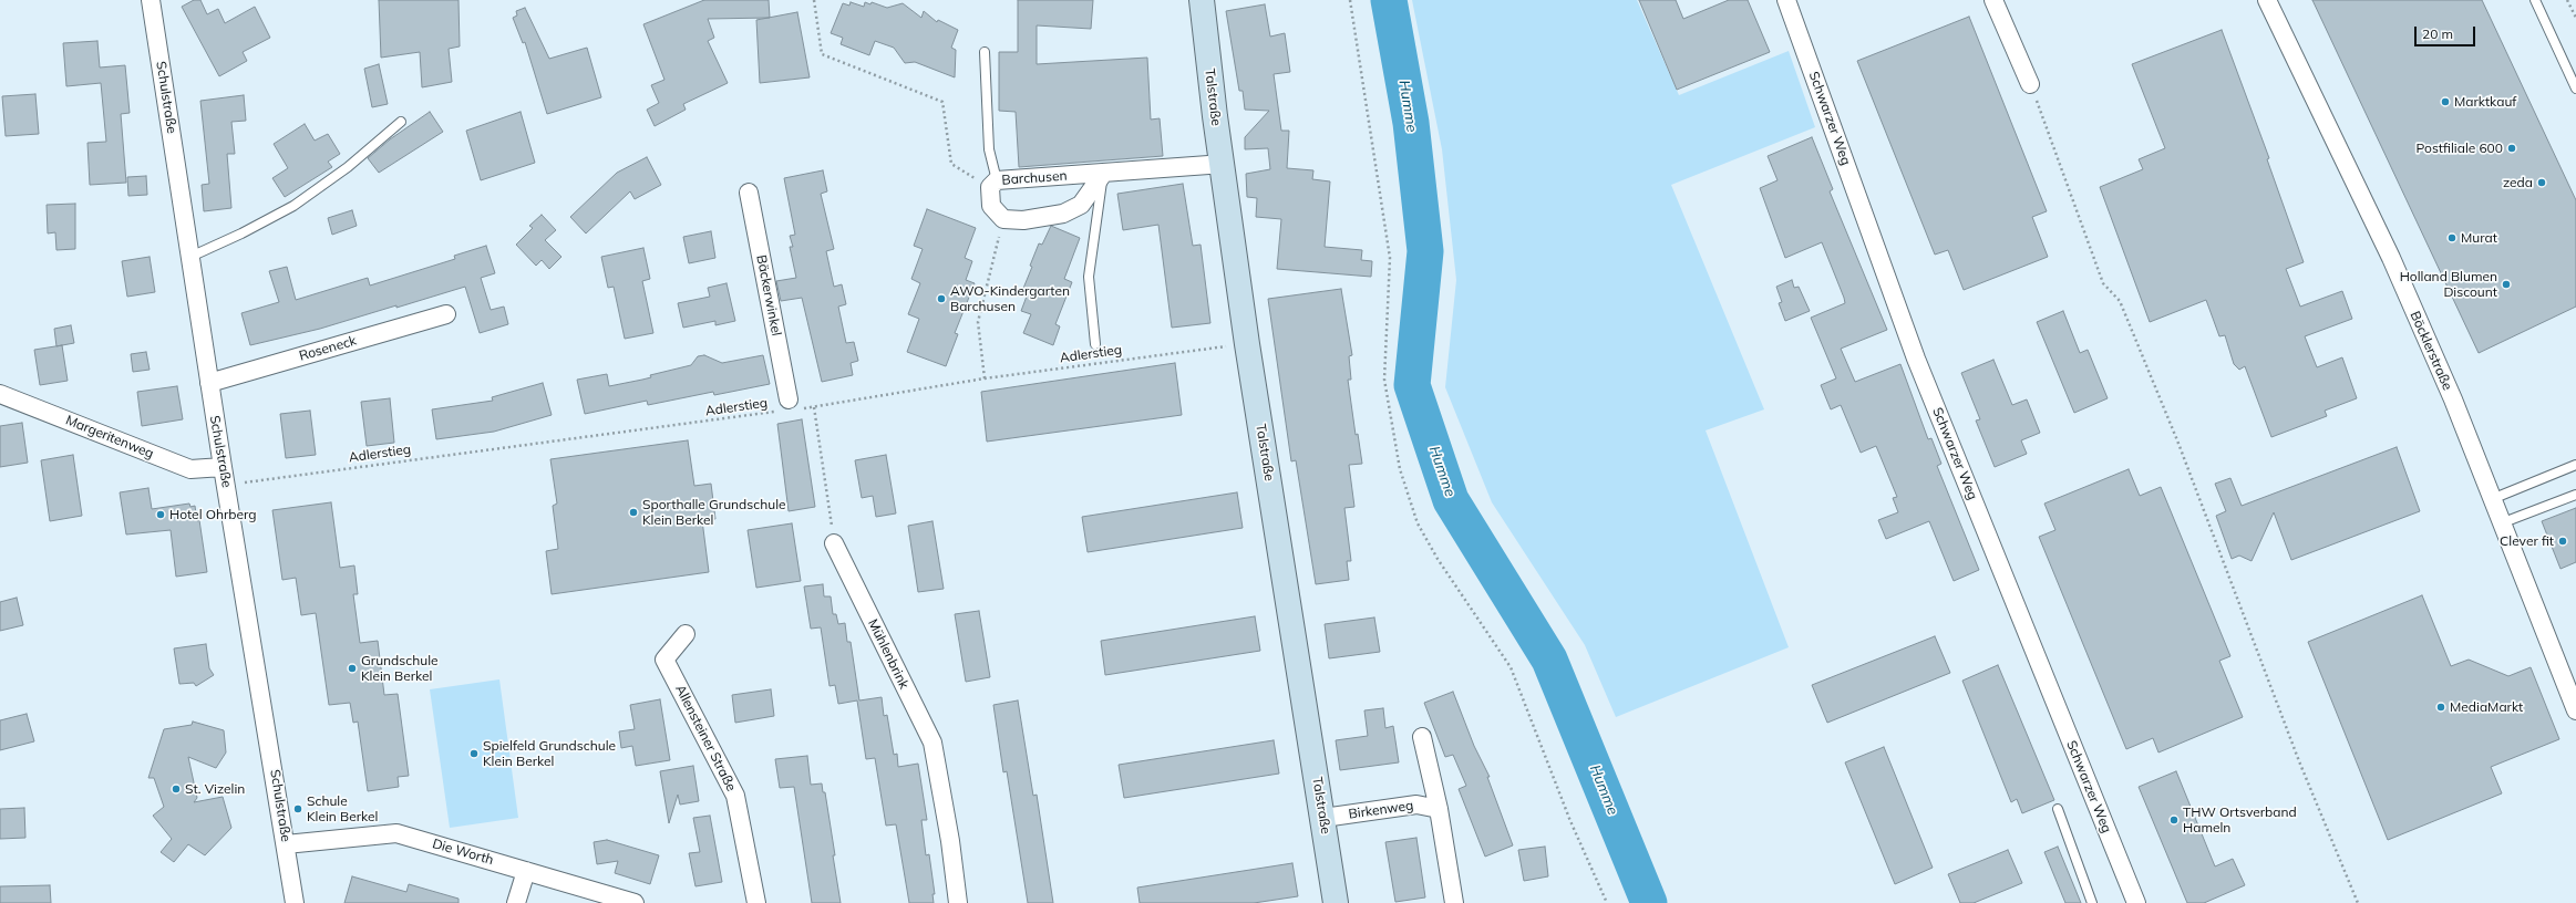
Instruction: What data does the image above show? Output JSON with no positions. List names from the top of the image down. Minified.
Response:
{"streets":{"street":["Schulstraße","Talstraße","Schwarzer Weg","Barchusen","Bäckerwinkel","Roseneck","Böcklerstraße","Margeritenweg","Mühlenbrink","Allensteiner Straße","Birkenweg","Die Worth"],"path":["Adlerstieg"]},"crossings":[["Schulstraße","Roseneck"],["Schulstraße","Adlerstieg"],["Schulstraße","Margeritenweg"],["Schulstraße","Die Worth"],["Talstraße","Barchusen"],["Talstraße","Adlerstieg"],["Talstraße","Birkenweg"],["Bäckerwinkel","Adlerstieg"]],"water":["Humme"],"places":["Marktkauf","Postfiliale 600","zeda","Murat","Holland Blumen Discount","AWO-Kindergarten Barchusen","Sporthalle Grundschule Klein Berkel","Hotel Ohrberg","Clever fit","Grundschule Klein Berkel","MediaMarkt","Spielfeld Grundschule Klein Berkel","St. Vizelin","Schule Klein Berkel","THW Ortsverband Hameln"],"scale_bar":"20 m"}
